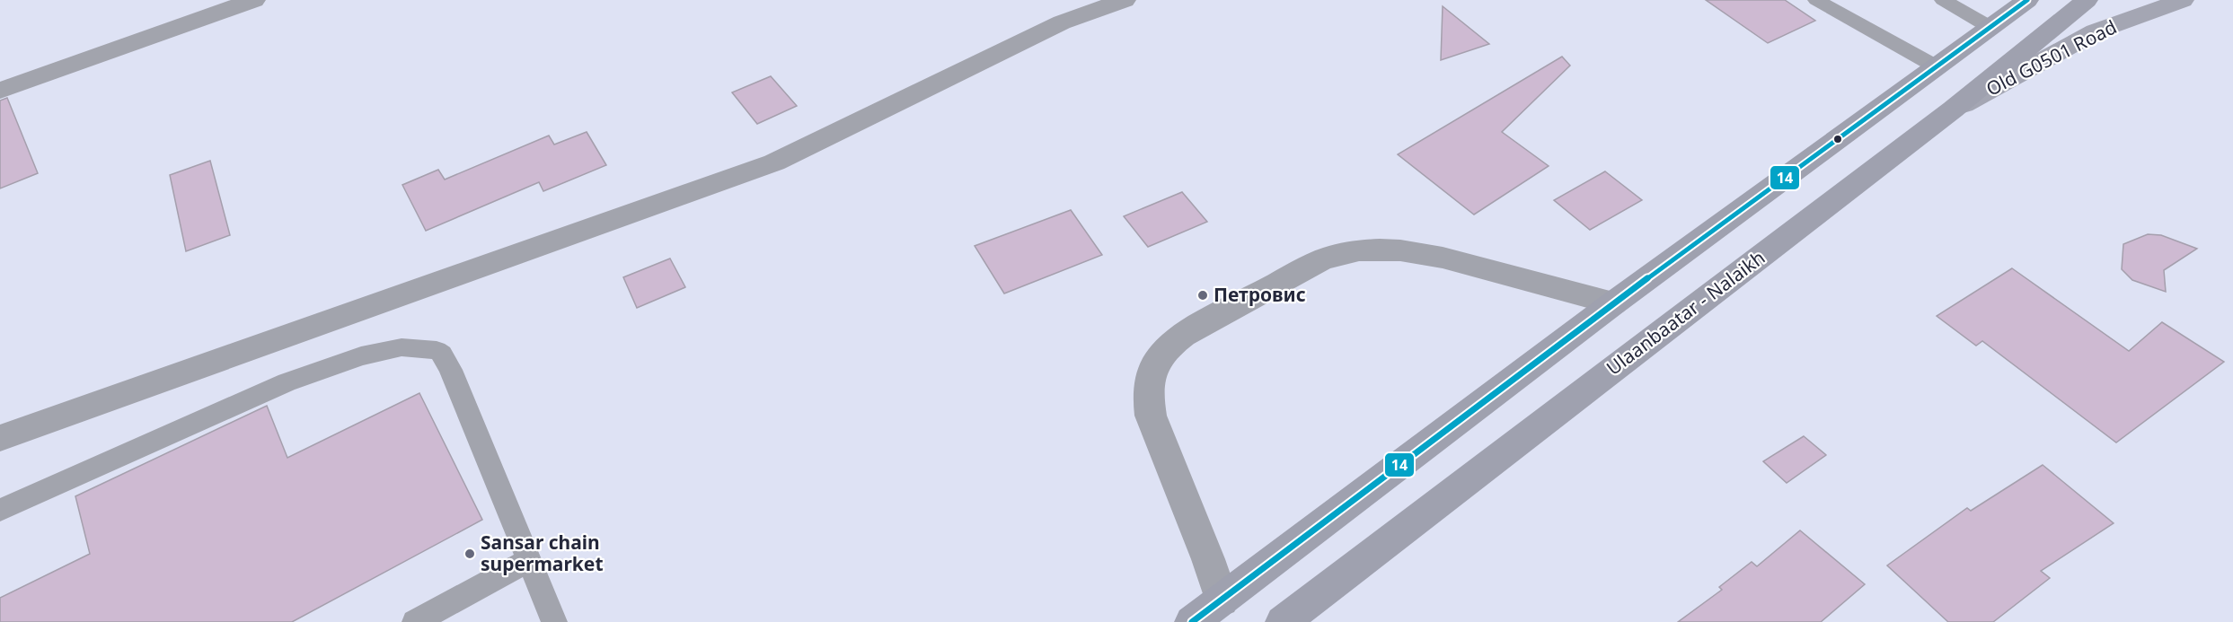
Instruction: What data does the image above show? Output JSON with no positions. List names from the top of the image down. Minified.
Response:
{"streets":{"highway":["Ulaanbaatar - Nalaikh"],"main road":["Old G0501 Road"]},"crossings":[["Old G0501 Road","Ulaanbaatar - Nalaikh"]],"places":["Петровис","Sansar chain supermarket"],"lines":["transit line 14"]}
